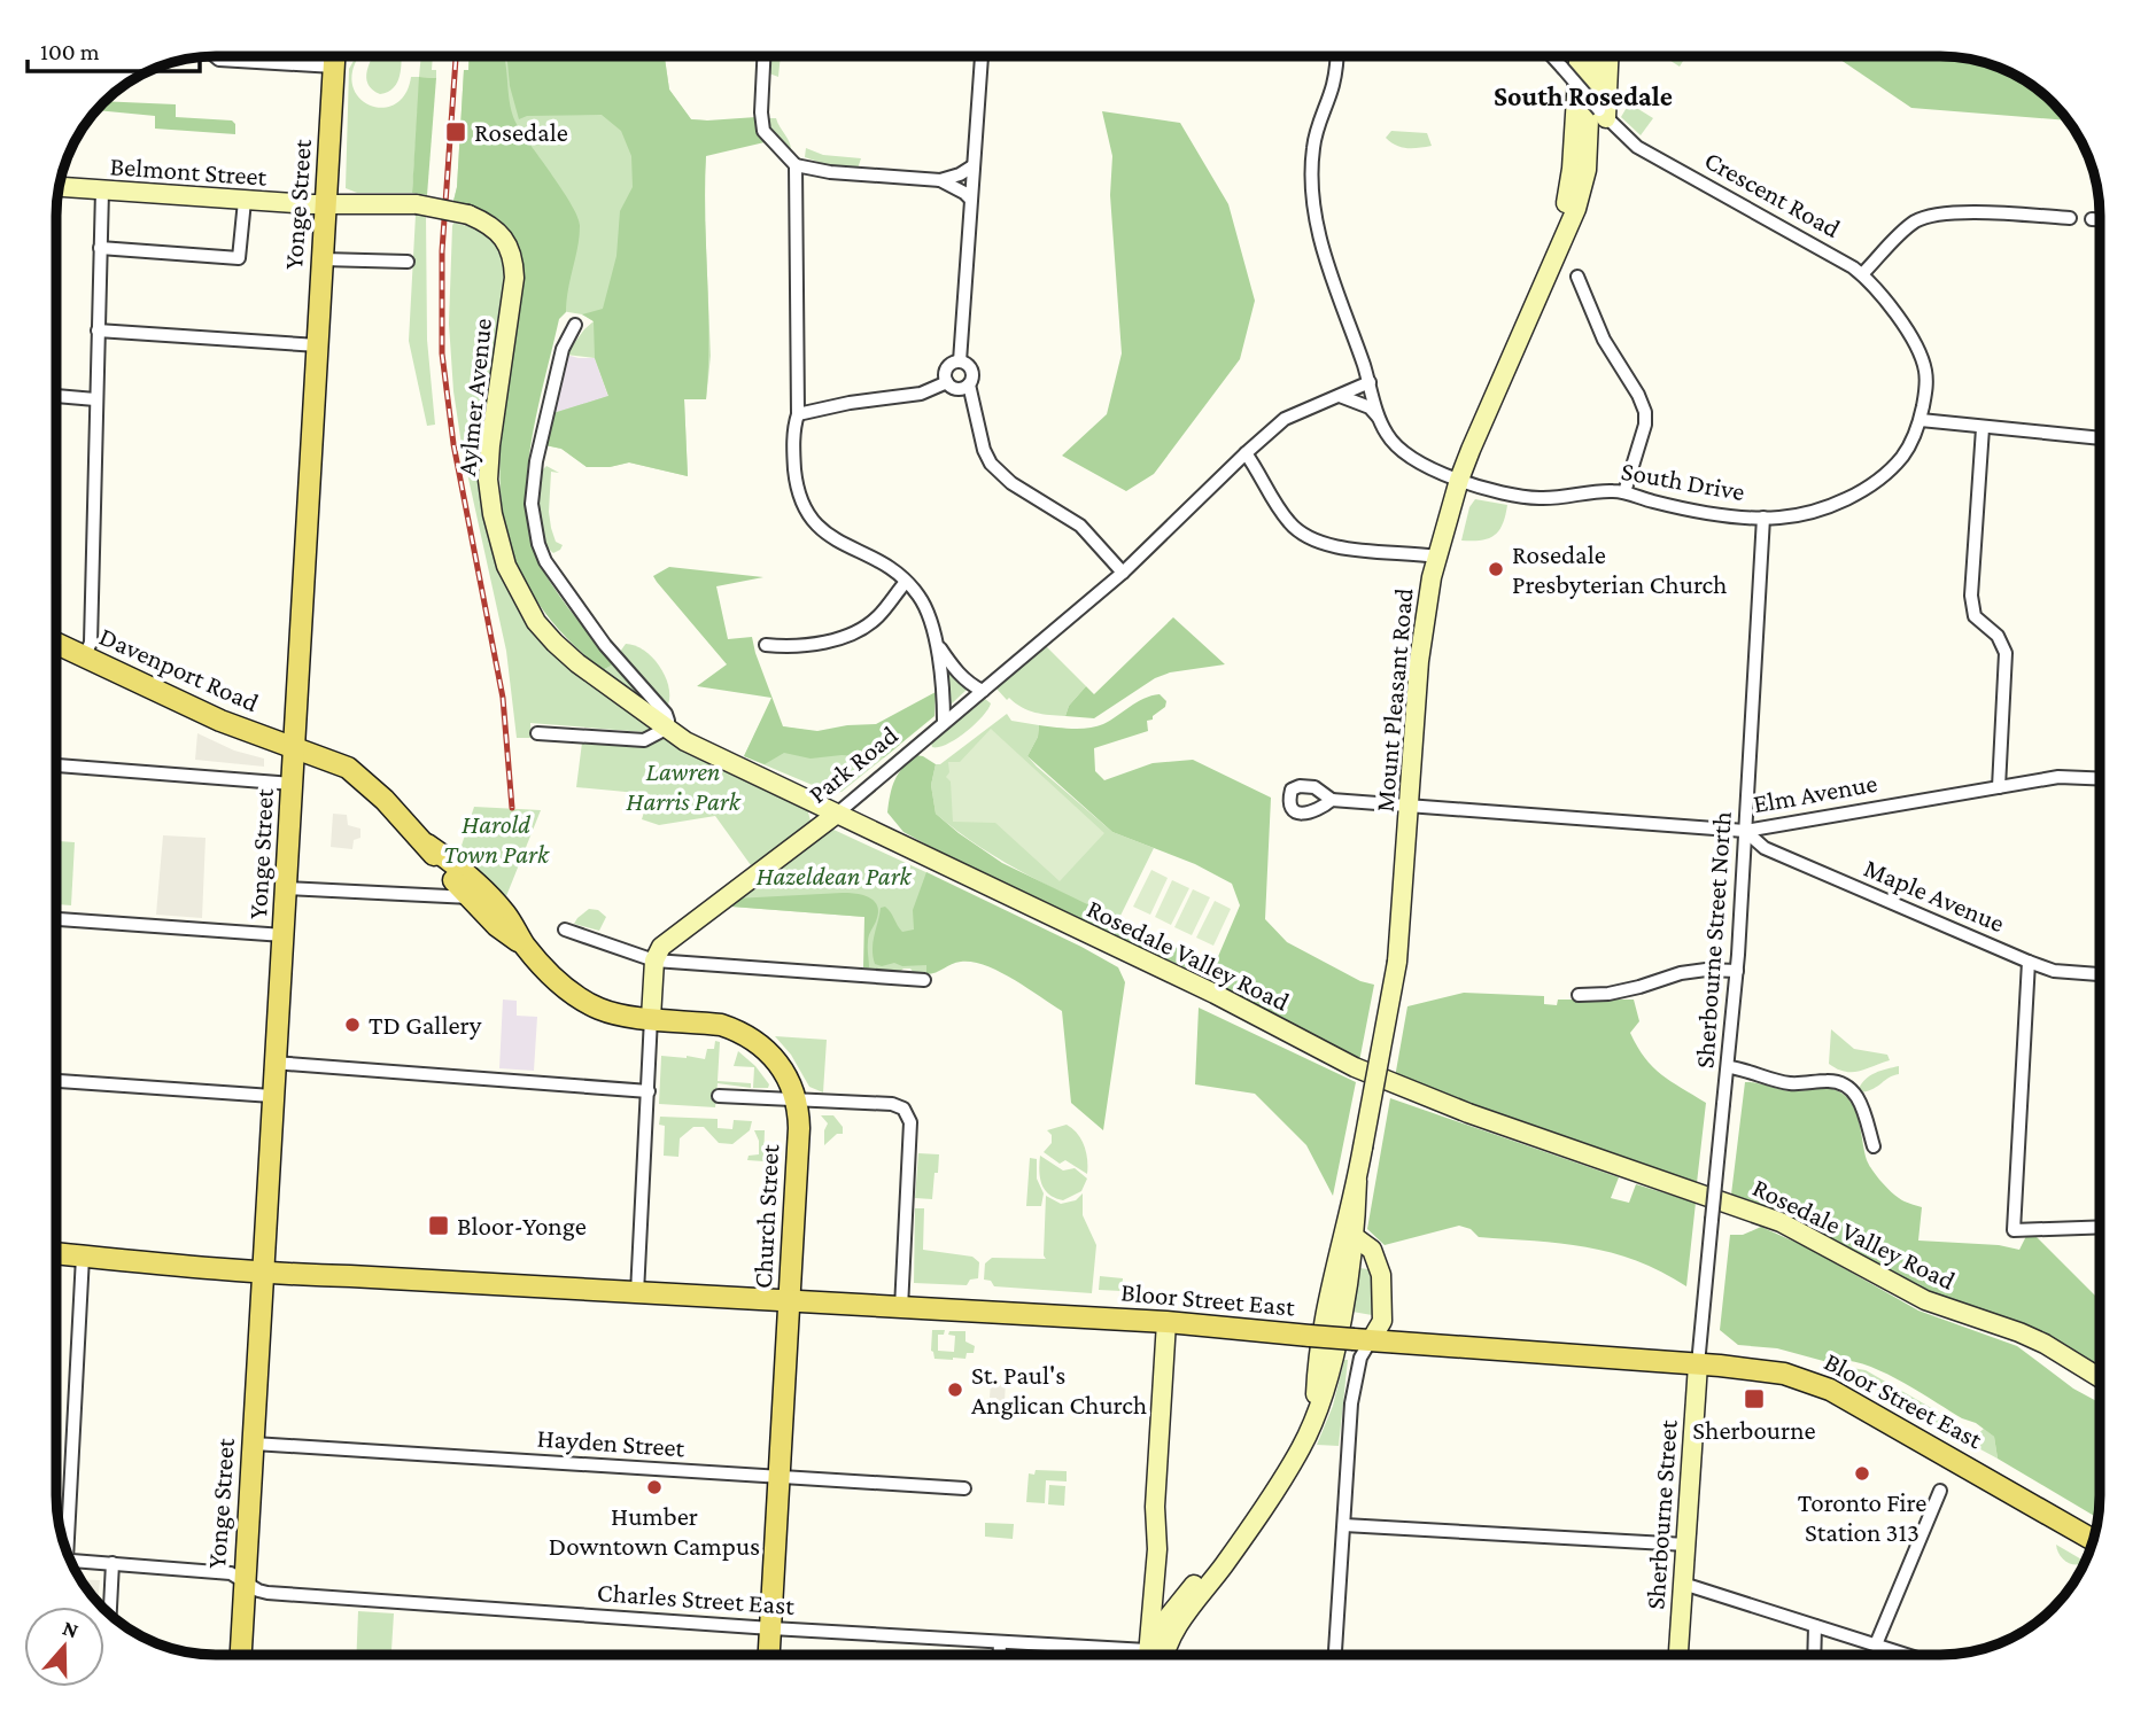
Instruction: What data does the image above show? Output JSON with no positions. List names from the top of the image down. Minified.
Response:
{"streets":{"main road":["Yonge Street","Davenport Road","Church Street","Bloor Street East"],"street":["Belmont Street","Crescent Road","Aylmer Avenue","South Drive","Mount Pleasant Road","Park Road","Elm Avenue","Maple Avenue","Sherbourne Street North","Rosedale Valley Road","Hayden Street","Sherbourne Street","Charles Street East"]},"crossings":[["Belmont Street","Yonge Street"],["Belmont Street","Aylmer Avenue"],["Crescent Road","South Drive"],["Yonge Street","Aylmer Avenue"],["Yonge Street","Davenport Road"],["Yonge Street","Church Street"],["Yonge Street","Bloor Street East"],["Yonge Street","Hayden Street"],["Yonge Street","Charles Street East"],["Aylmer Avenue","Rosedale Valley Road"],["South Drive","Mount Pleasant Road"],["South Drive","Park Road"],["South Drive","Sherbourne Street North"],["Davenport Road","Church Street"],["Mount Pleasant Road","Elm Avenue"],["Park Road","Rosedale Valley Road"],["Elm Avenue","Maple Avenue"],["Elm Avenue","Sherbourne Street North"],["Maple Avenue","Sherbourne Street North"],["Sherbourne Street North","Bloor Street East"],["Sherbourne Street North","Sherbourne Street"],["Church Street","Bloor Street East"],["Church Street","Hayden Street"],["Church Street","Charles Street East"],["Bloor Street East","Sherbourne Street"]],"districts":["South Rosedale"],"parks":["Lawren Harris Park","Harold Town Park","Hazeldean Park"],"places":{"transit":["Rosedale","Bloor-Yonge","Sherbourne"],"other":["Rosedale Presbyterian Church","TD Gallery","St. Paul's Anglican Church","Toronto Fire Station 313","Humber Downtown Campus"]},"scale_bar":"100 m","north":"top"}
